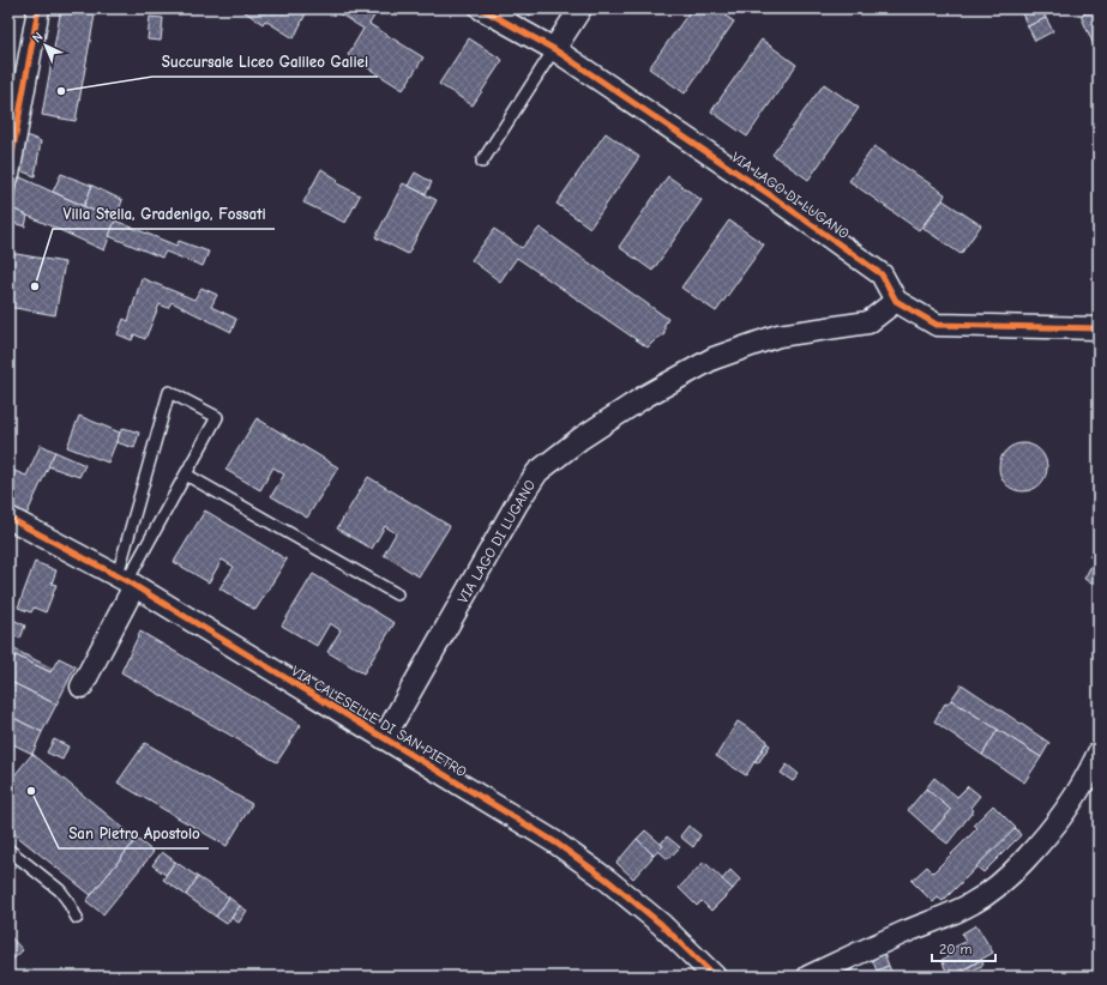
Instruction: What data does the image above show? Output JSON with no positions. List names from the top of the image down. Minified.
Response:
{"streets":{"street":["VIA LAGO DI LUGANO","VIA CALESELLE DI SAN PIETRO"]},"crossings":[["VIA LAGO DI LUGANO","VIA CALESELLE DI SAN PIETRO"]],"places":["Succursale Liceo Galileo Galiei","Villa Stella, Gradenigo, Fossati","San Pietro Apostolo"],"scale_bar":"20 m","north":"top left"}
